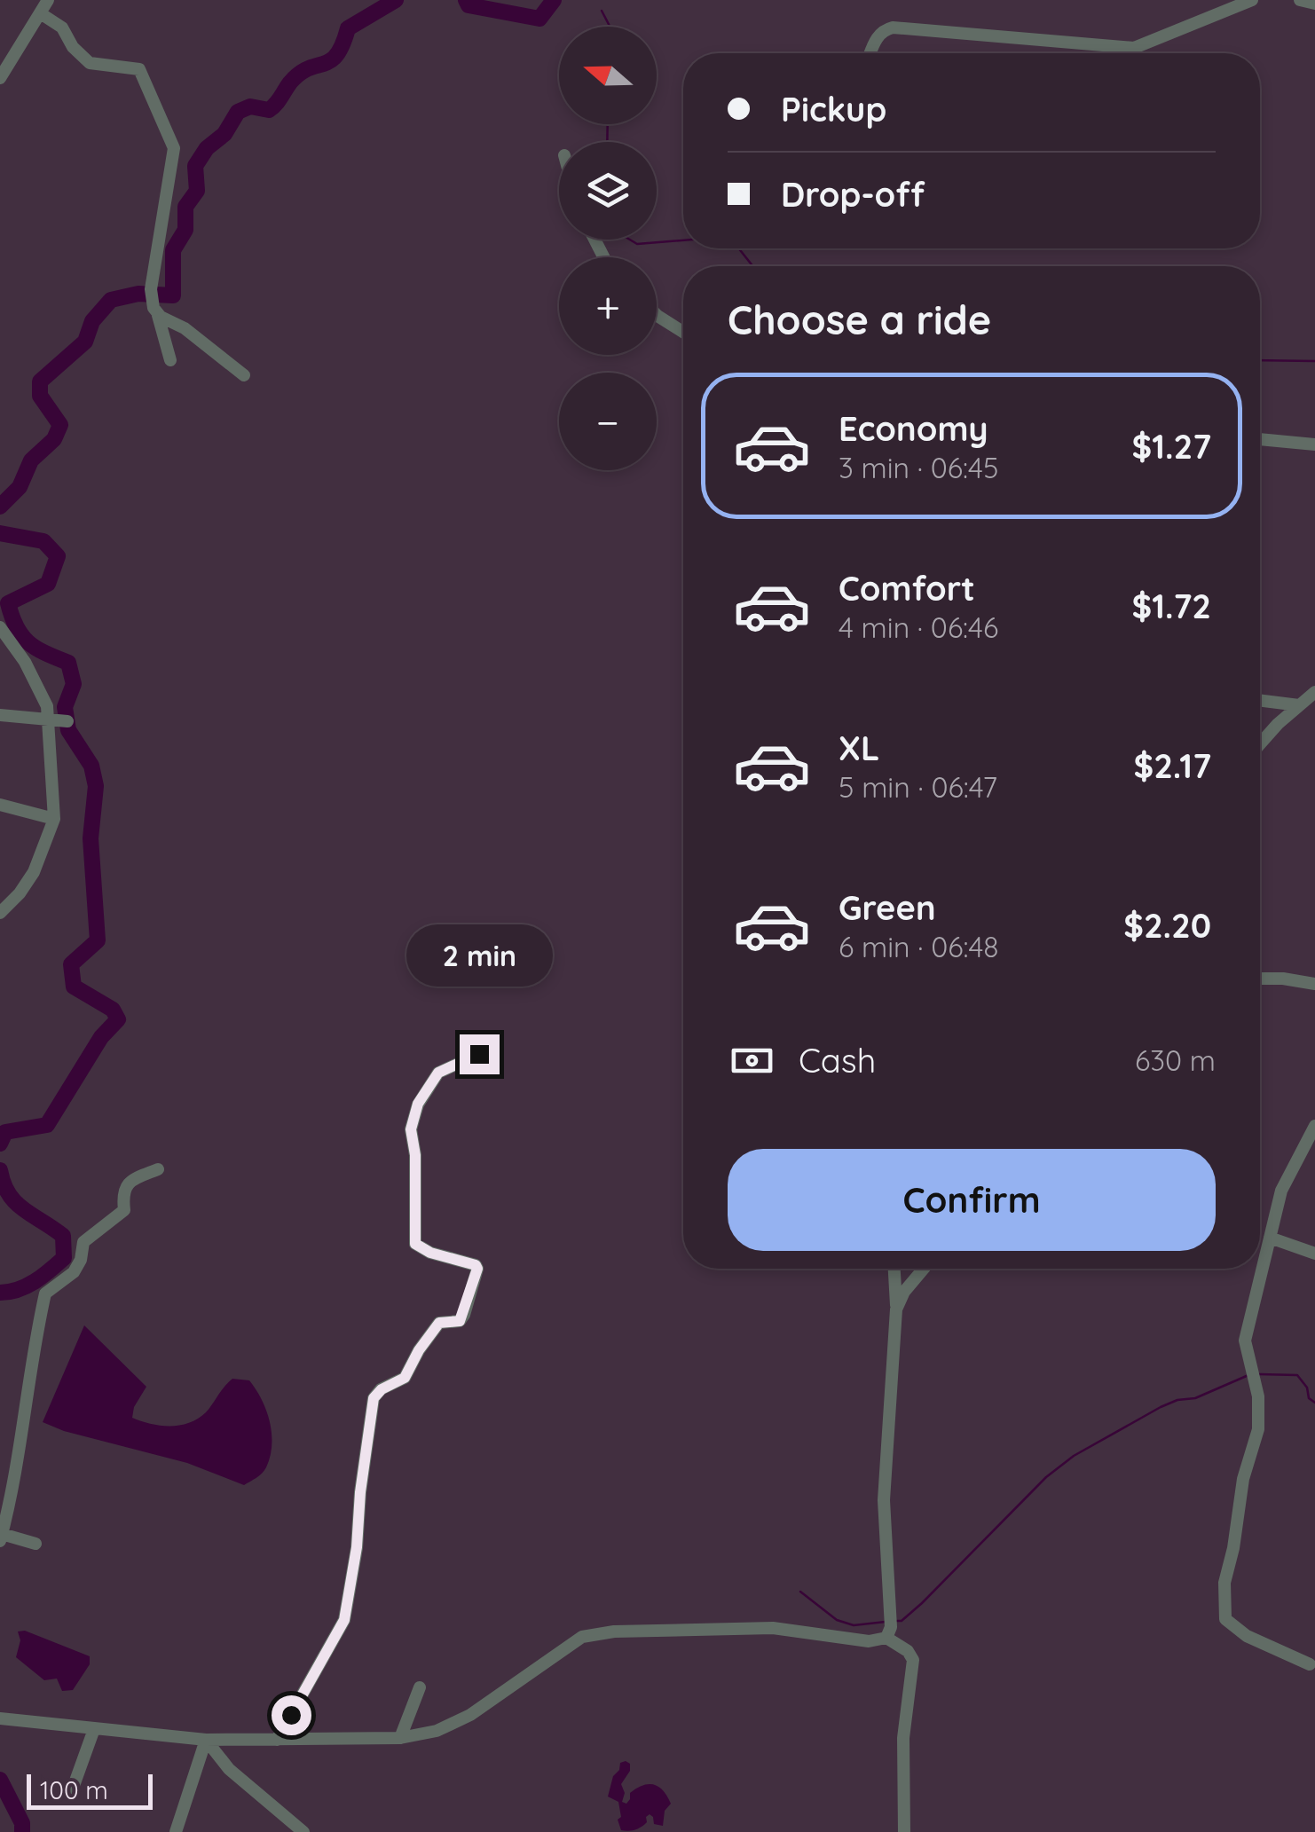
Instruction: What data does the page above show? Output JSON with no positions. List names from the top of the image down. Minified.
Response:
{"scale_bar":"100 m","north":"left","page":{"map_buttons":["+","−"],"banner":["Pickup","Drop-off"],"heading":"Choose a ride","list":[{"name":"Economy","note":"3 min · 06:45","value":"$1.27"},{"name":"Comfort","note":"4 min · 06:46","value":"$1.72"},{"name":"XL","note":"5 min · 06:47","value":"$2.17"},{"name":"Green","note":"6 min · 06:48","value":"$2.20"}],"bubble":"2 min","pay":["Cash","630 m"],"buttons":"Confirm","scale":"100 m"}}
